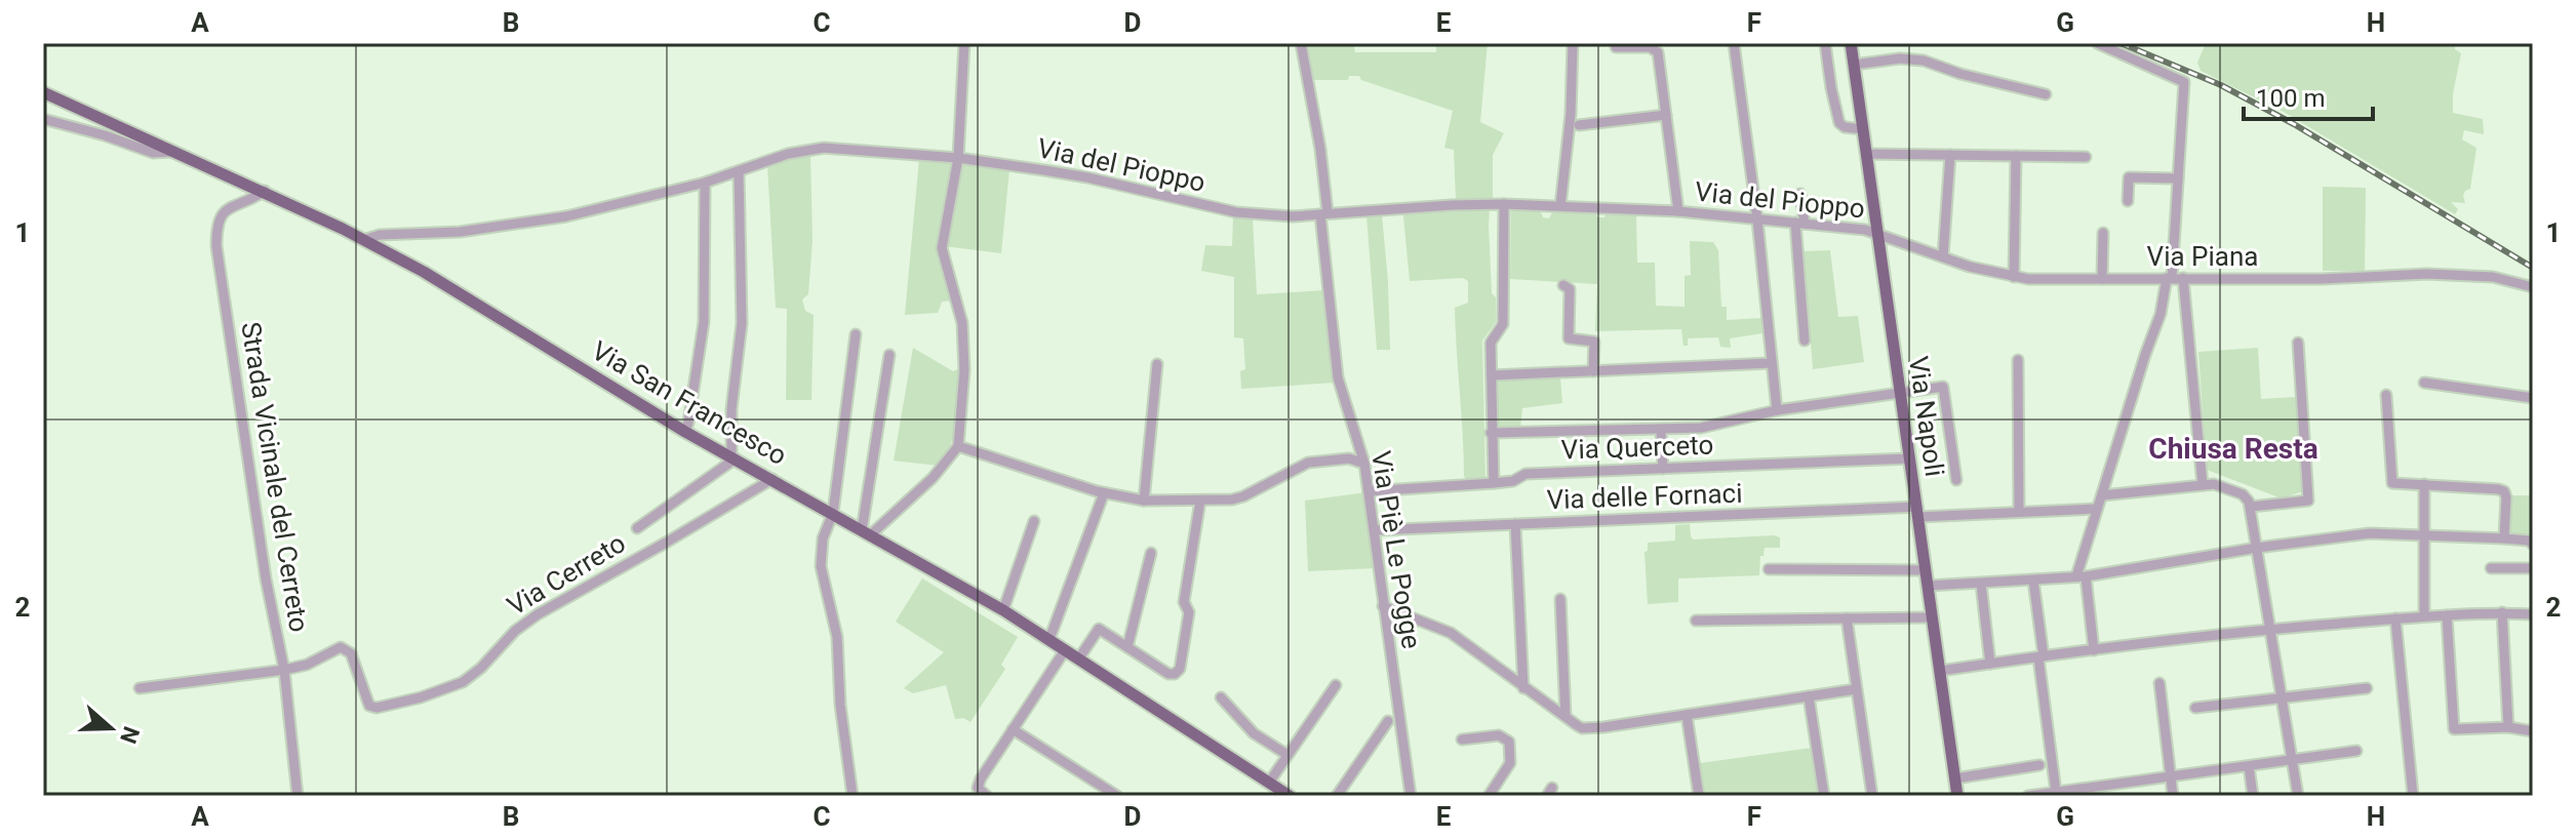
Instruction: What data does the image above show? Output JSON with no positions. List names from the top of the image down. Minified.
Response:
{"streets":{"main road":["Via San Francesco","Via Napoli"],"street":["Via del Pioppo","Via Piana","Via Querceto","Strada Vicinale del Cerreto","Via delle Fornaci","Via Piè Le Pogge","Via Cerreto"]},"crossings":[["Via del Pioppo","Via Piana"],["Via del Pioppo","Via San Francesco"],["Via del Pioppo","Via Napoli"],["Via del Pioppo","Via Piè Le Pogge"],["Via Piana","Via Napoli"],["Via San Francesco","Strada Vicinale del Cerreto"],["Via San Francesco","Via Cerreto"],["Via Napoli","Via Querceto"],["Via Napoli","Via delle Fornaci"],["Via Querceto","Via Piè Le Pogge"],["Strada Vicinale del Cerreto","Via Cerreto"],["Via delle Fornaci","Via Piè Le Pogge"]],"districts":["Chiusa Resta"],"scale_bar":"100 m","north":"right","grid":{"columns":["A","B","C","D","E","F","G","H"],"rows":["1","2"]}}
